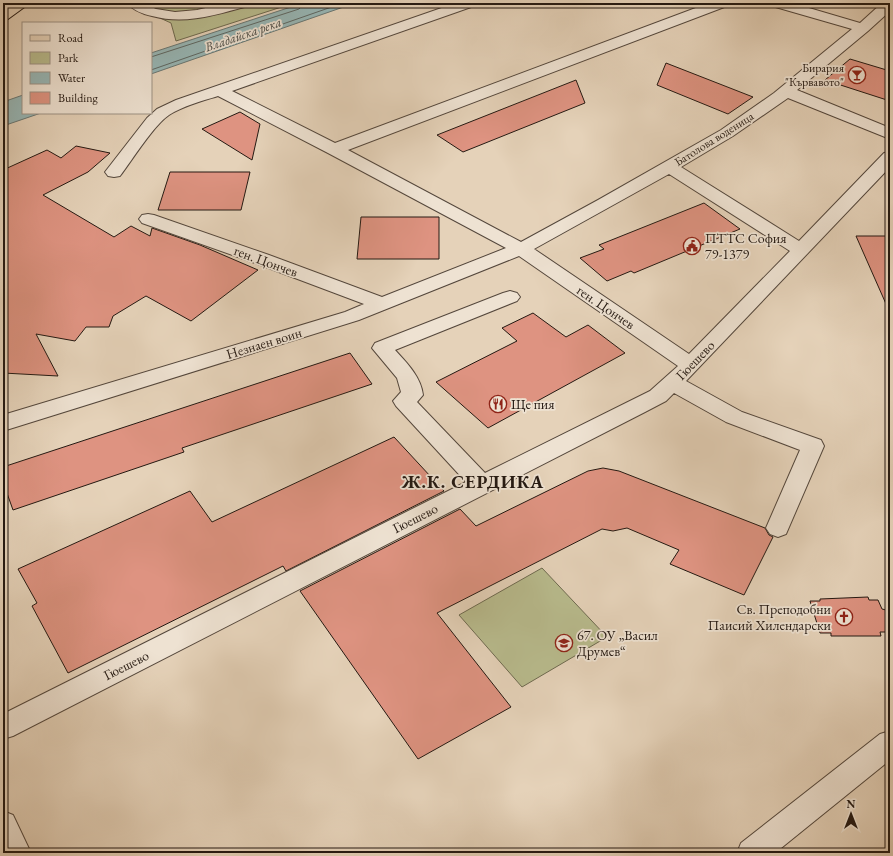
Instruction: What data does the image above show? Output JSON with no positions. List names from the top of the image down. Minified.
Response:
{"streets":{"street":["Батолова воденица","ген. Цончев","Незнаен воин","Гюешево"]},"crossings":[["Батолова воденица","ген. Цончев"],["Батолова воденица","Незнаен воин"],["ген. Цончев","Незнаен воин"],["ген. Цончев","Гюешево"]],"districts":["Ж.К. СЕРДИКА"],"water":["Владайска река"],"places":{"bar":["Бирария \"Кървавото\""],"public building":["ПТТС София 79-1379"],"restaurant":["Ще пия"],"church":["Св. Преподобни Паисий Хилендарски"],"school or university":["67. ОУ „Васил Друмев“"]},"legend":["Road","Park","Water","Building"],"north":"top"}
